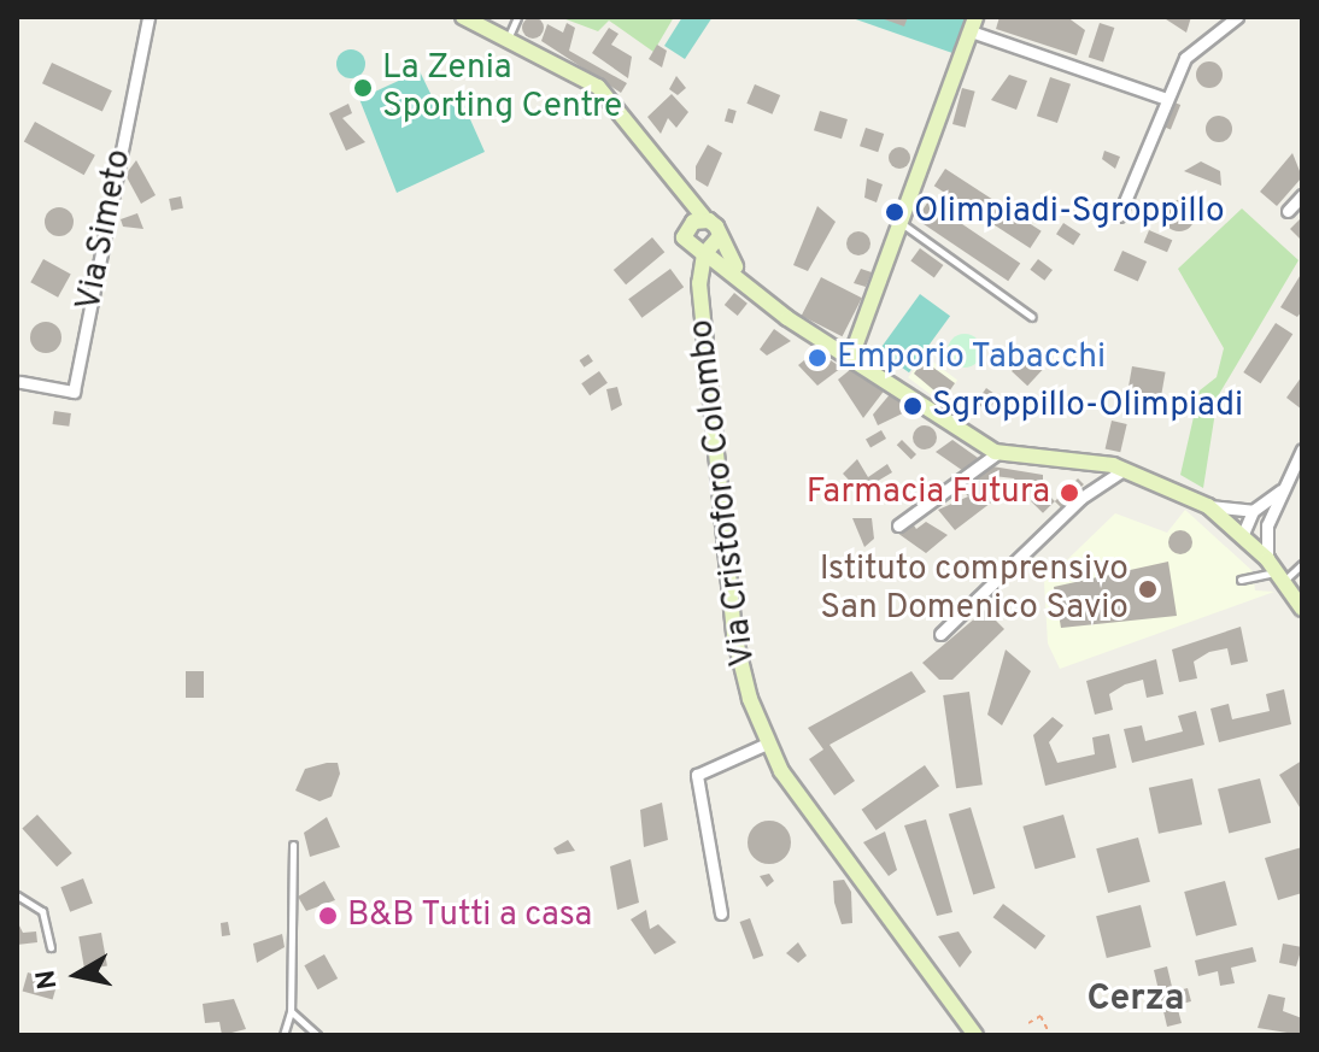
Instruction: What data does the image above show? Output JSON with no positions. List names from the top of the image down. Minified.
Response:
{"streets":{"street":["Via Simeto","Via Cristoforo Colombo"]},"districts":["Cerza"],"places":["La Zenia Sporting Centre","Olimpiadi-Sgroppillo","Emporio Tabacchi","Sgroppillo-Olimpiadi","Farmacia Futura","Istituto comprensivo San Domenico Savio","B&B Tutti a casa"],"north":"left"}
